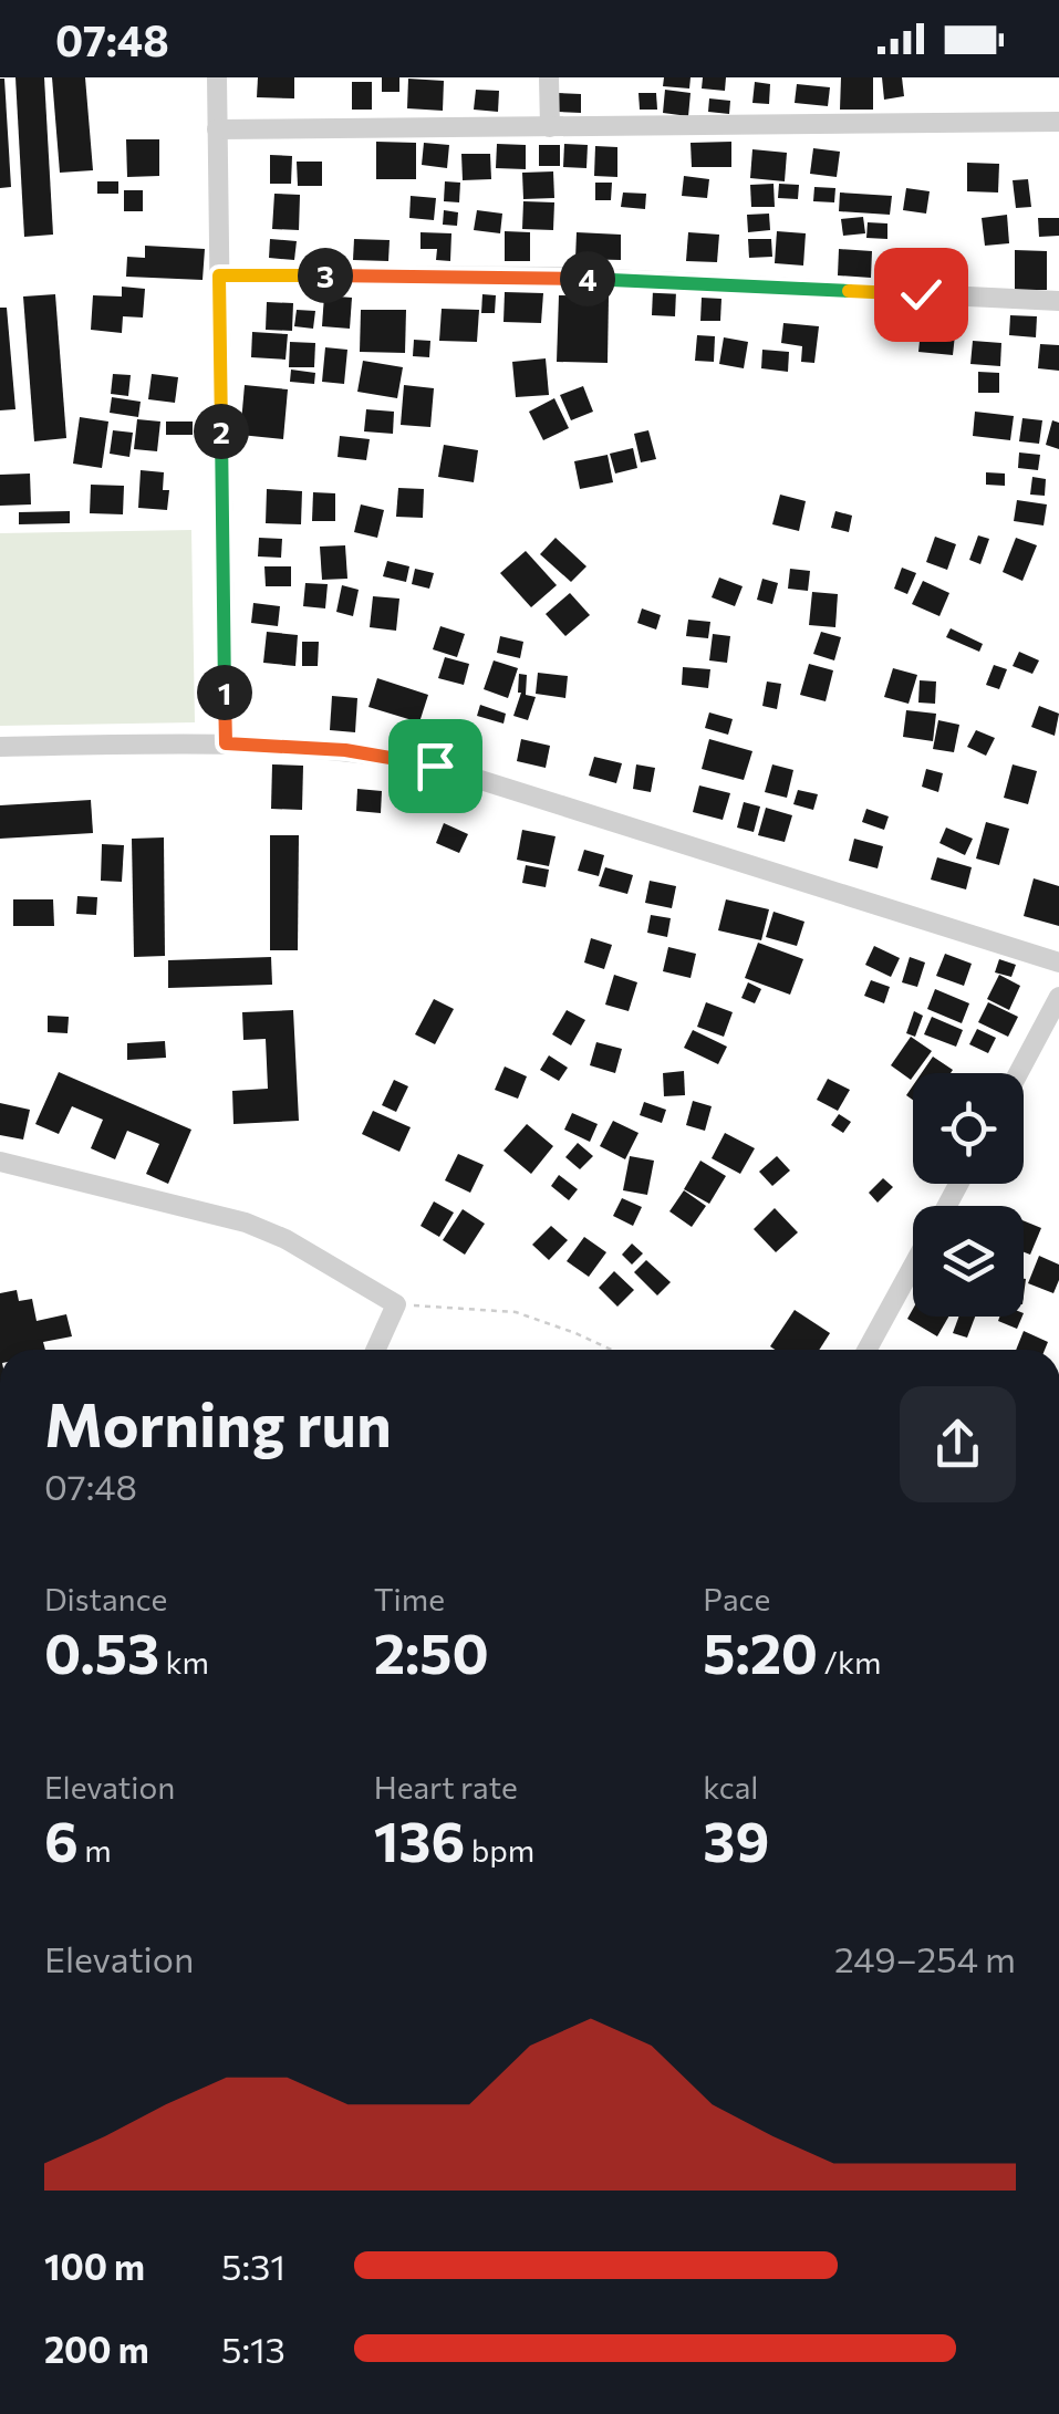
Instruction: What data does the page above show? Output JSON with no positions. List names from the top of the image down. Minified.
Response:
{"page":{"status":"07:48","pins":["3","4","2","1"],"heading":["Morning run","07:48"],"stats":[["Distance","0.53 km"],["Time","2:50"],["Pace","5:20 /km"],["Elevation","6 m"],["Heart rate","136 bpm"],["kcal","39"]],"chart":["Elevation","249–254 m"],"list":[{"name":"100 m","note":"5:31"},{"name":"200 m","note":"5:13"}]}}
